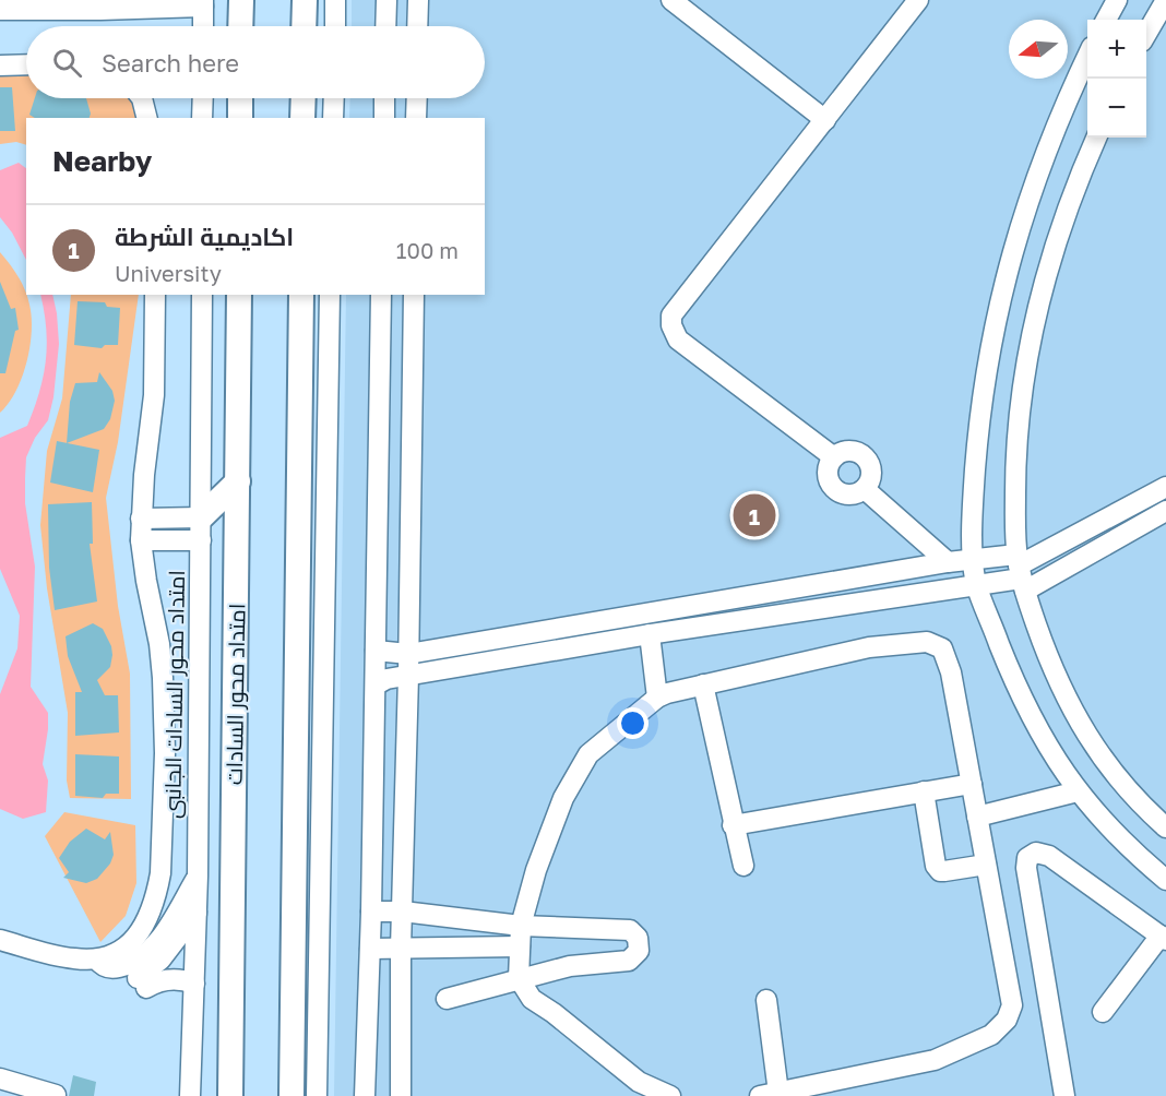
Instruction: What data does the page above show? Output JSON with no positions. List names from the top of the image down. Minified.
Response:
{"streets":{"main road":["امتداد محور السادات"],"street":["امتداد محور السادات الجانبى"]},"north":"left","page":{"map_buttons":["+","−"],"search":"Search here","heading":"Nearby","list":[{"mark":"1","name":"اكاديمية الشرطة","note":"University","value":"100 m"}],"pins":"1"}}
